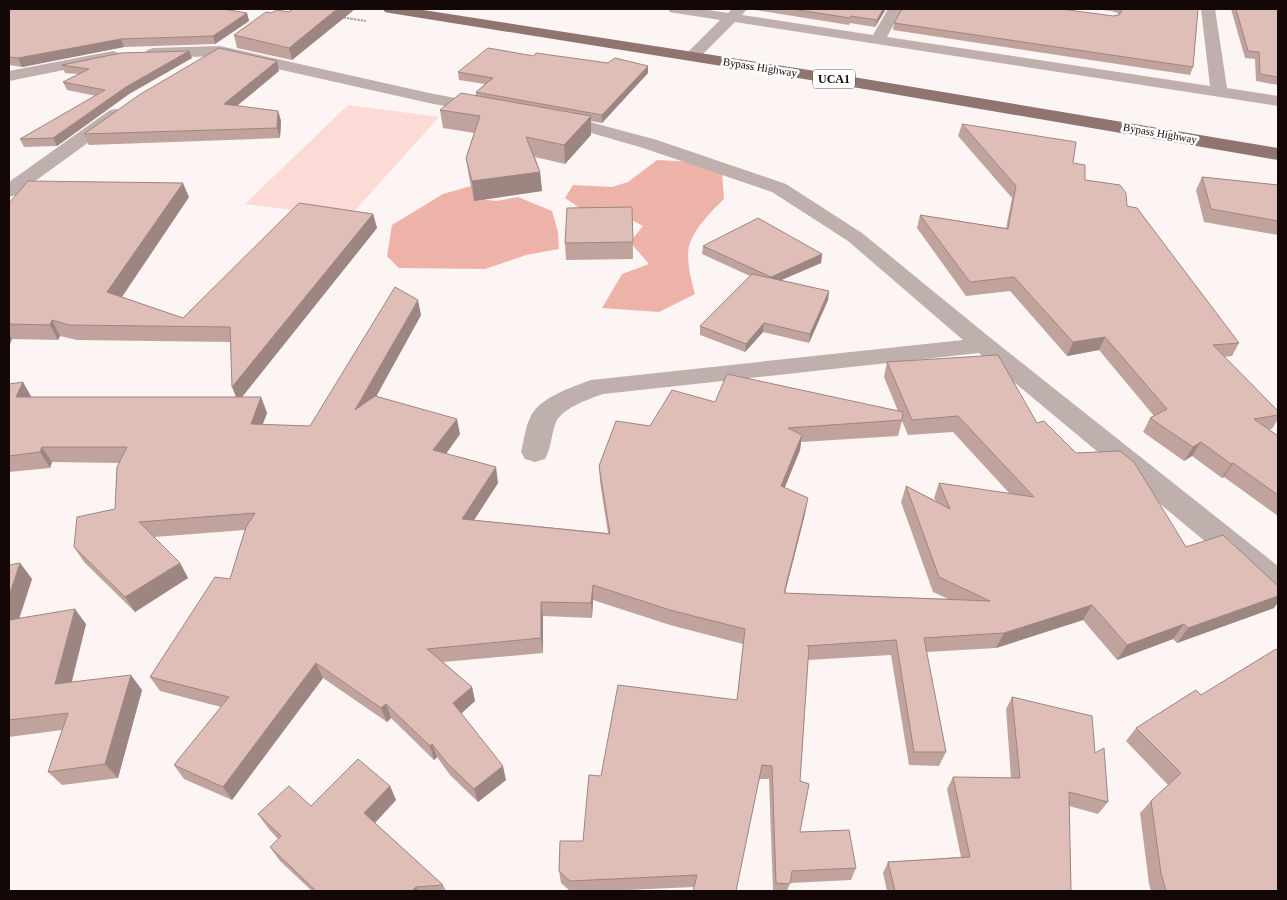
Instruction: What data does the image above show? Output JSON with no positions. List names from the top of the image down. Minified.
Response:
{"streets":{"main road":["Bypass Highway","UCA1"]}}
